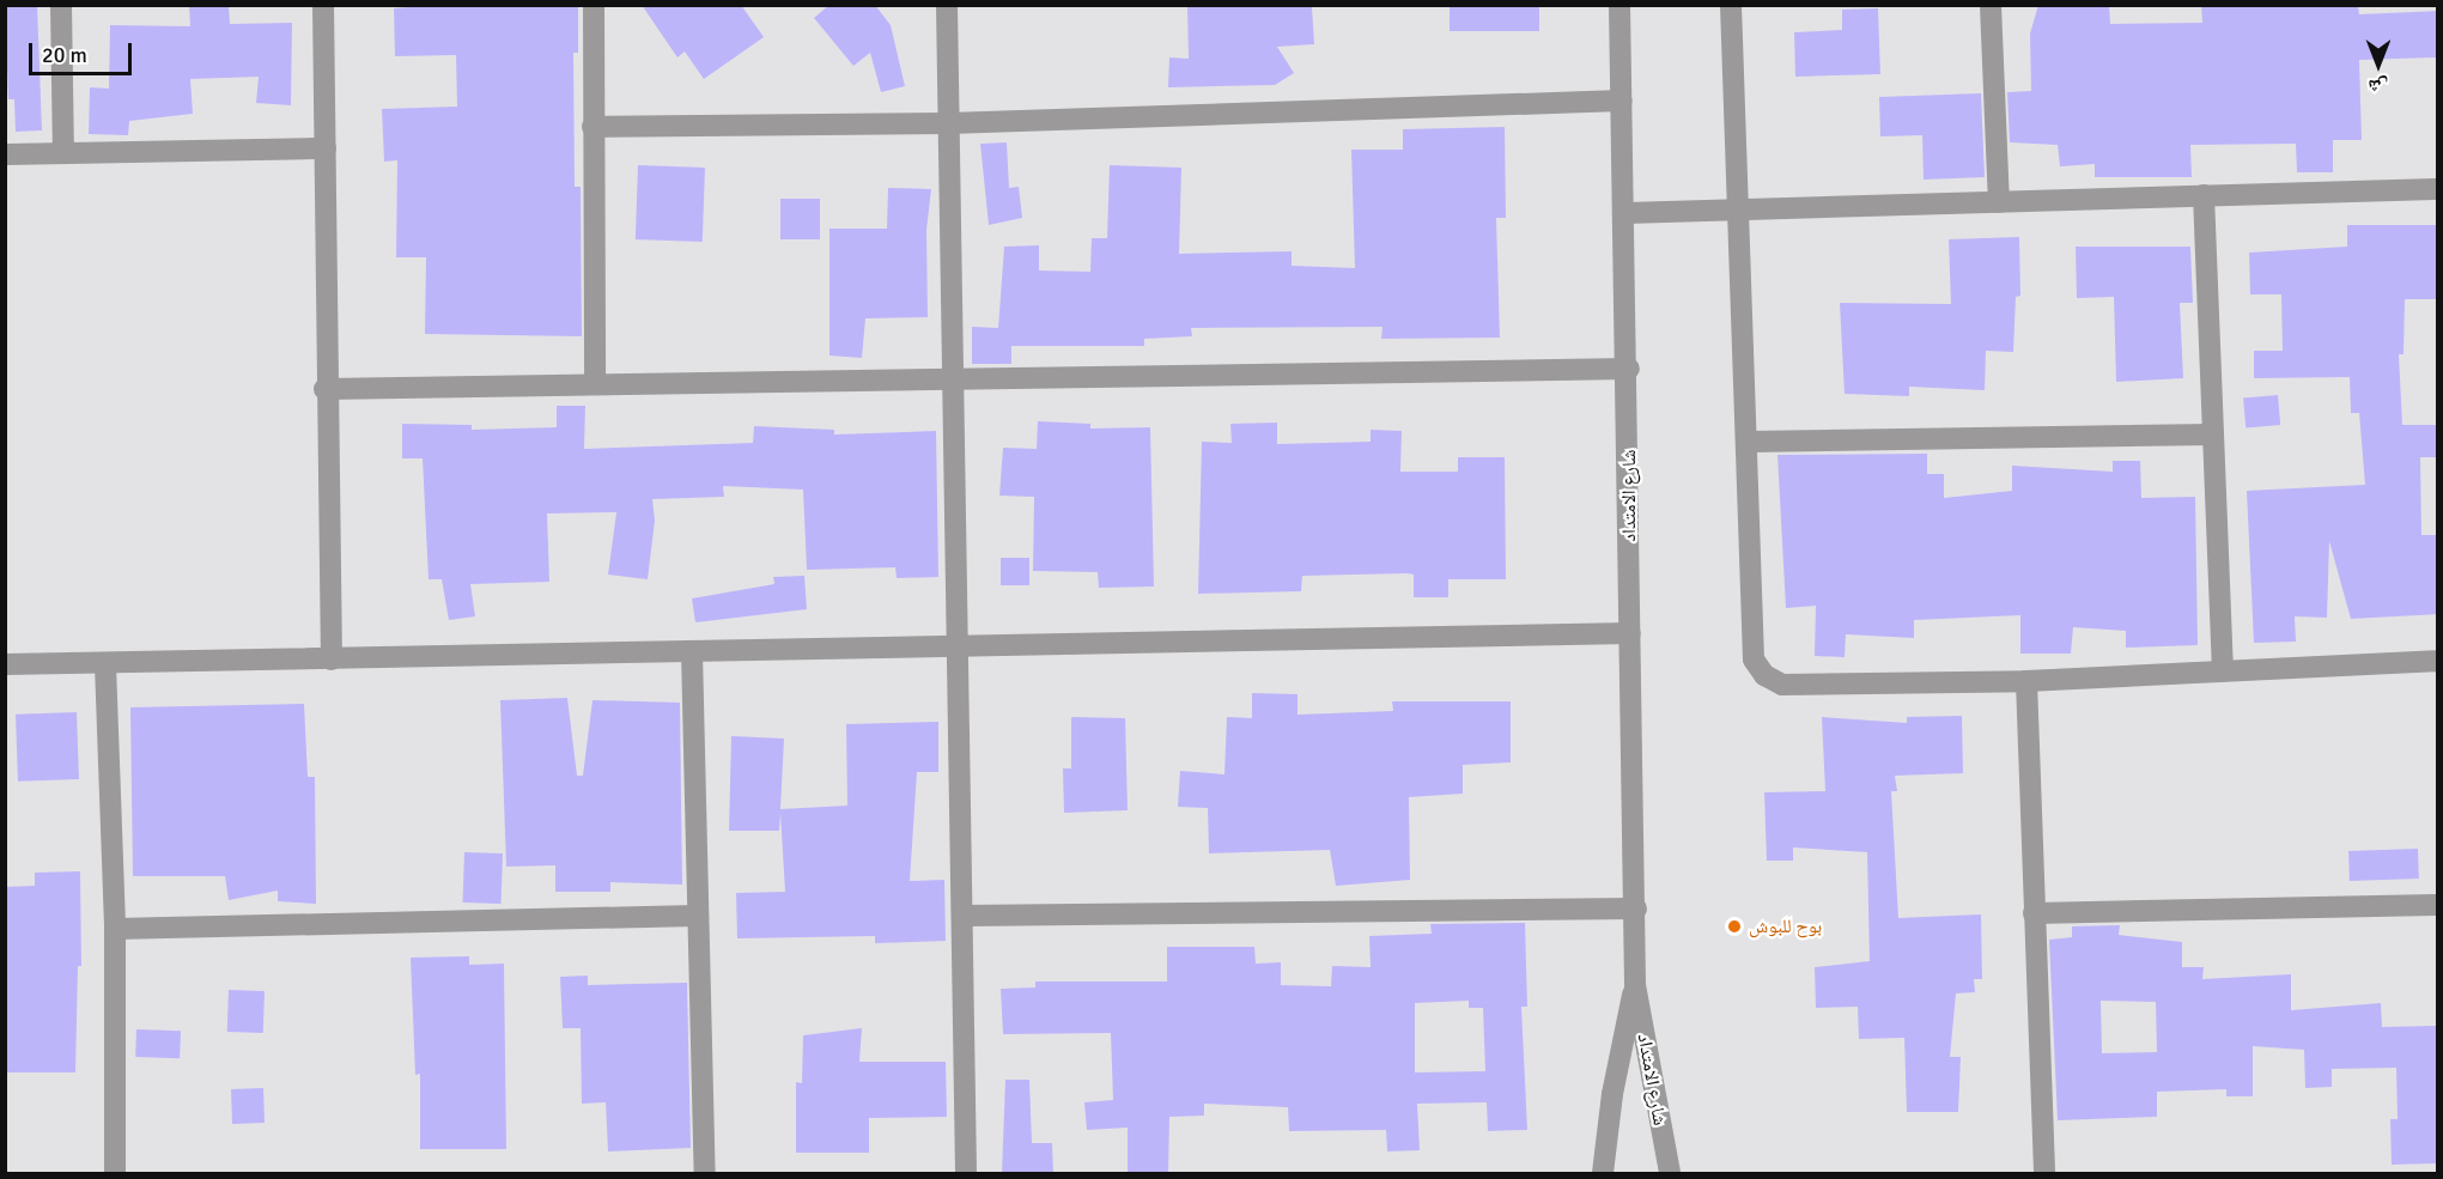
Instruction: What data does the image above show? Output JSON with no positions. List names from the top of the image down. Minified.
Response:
{"streets":{"street":["شارع الامتداد"]},"places":["بوح للبوش"],"scale_bar":"20 m","north":"bottom"}
